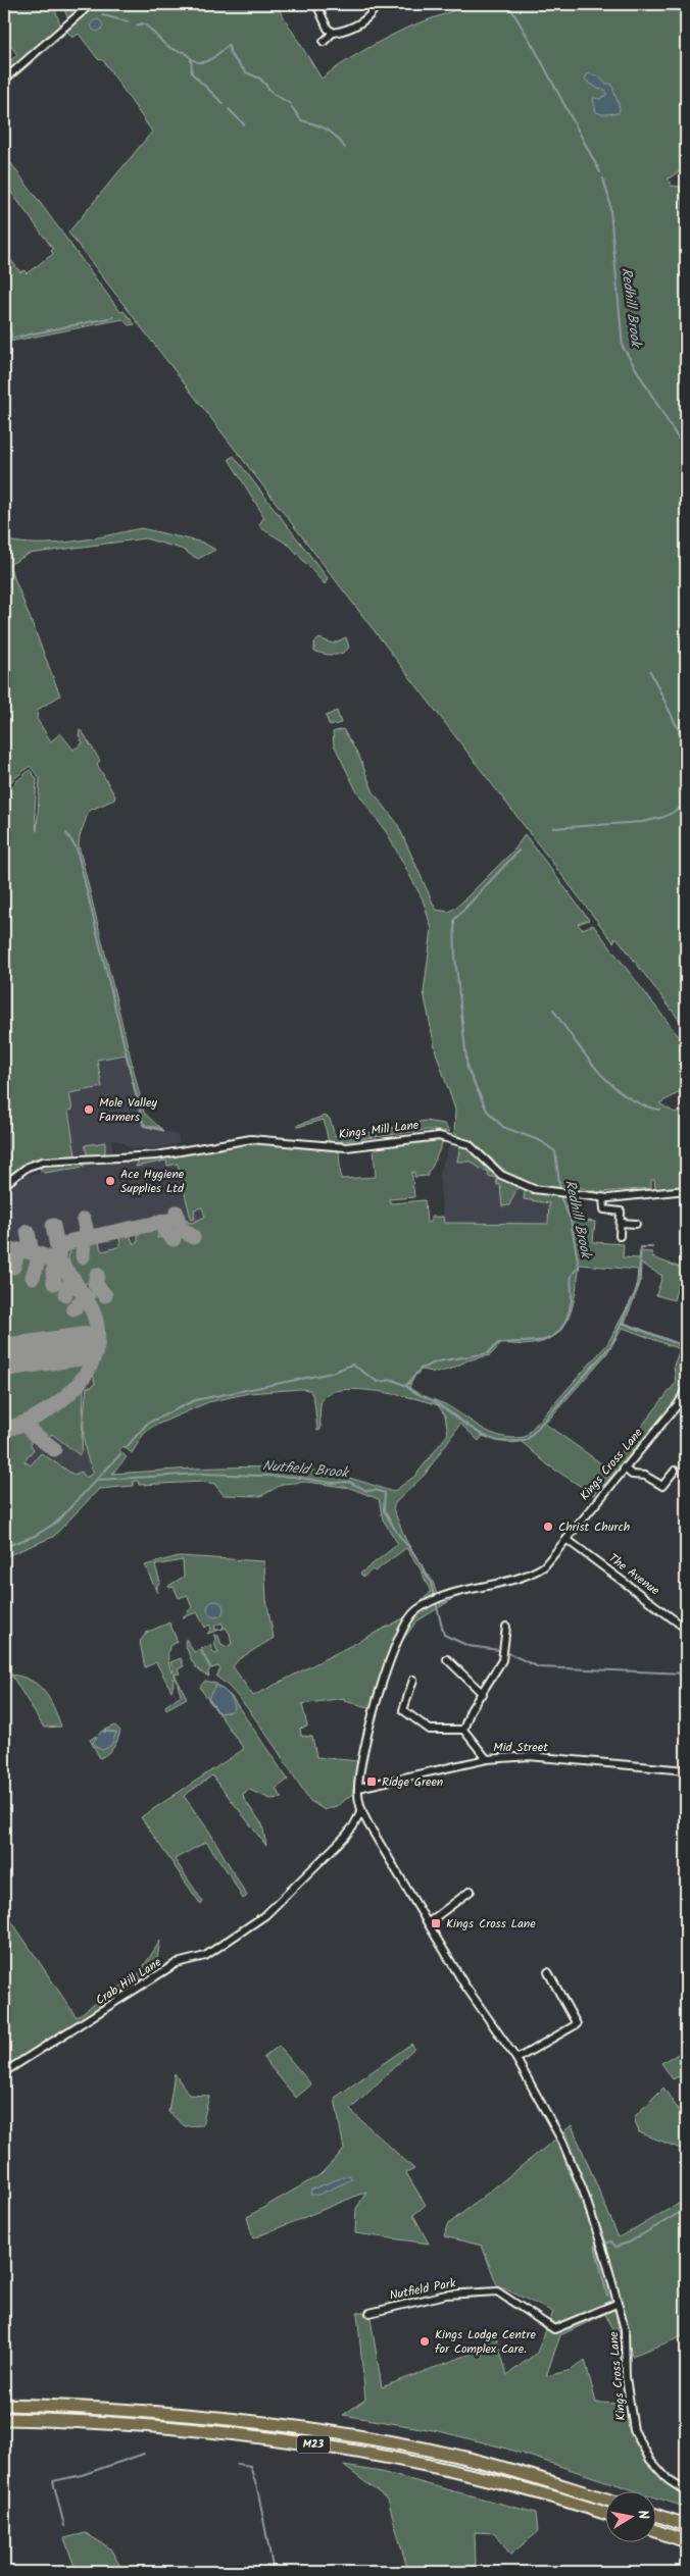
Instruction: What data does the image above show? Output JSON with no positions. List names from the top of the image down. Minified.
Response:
{"streets":{"highway":["M23"],"street":["Kings Mill Lane","Kings Cross Lane","The Avenue","Mid Street","Crab Hill Lane","Nutfield Park"]},"crossings":[["Kings Cross Lane","The Avenue"],["Kings Cross Lane","Mid Street"],["Kings Cross Lane","Crab Hill Lane"],["Kings Cross Lane","Nutfield Park"]],"water":["Redhill Brook","Nutfield Brook"],"places":{"other":["Mole Valley Farmers","Ace Hygiene Supplies Ltd","Christ Church","Kings Lodge Centre for Complex Care."],"transit":["Ridge Green","Kings Cross Lane"]},"north":"right"}
